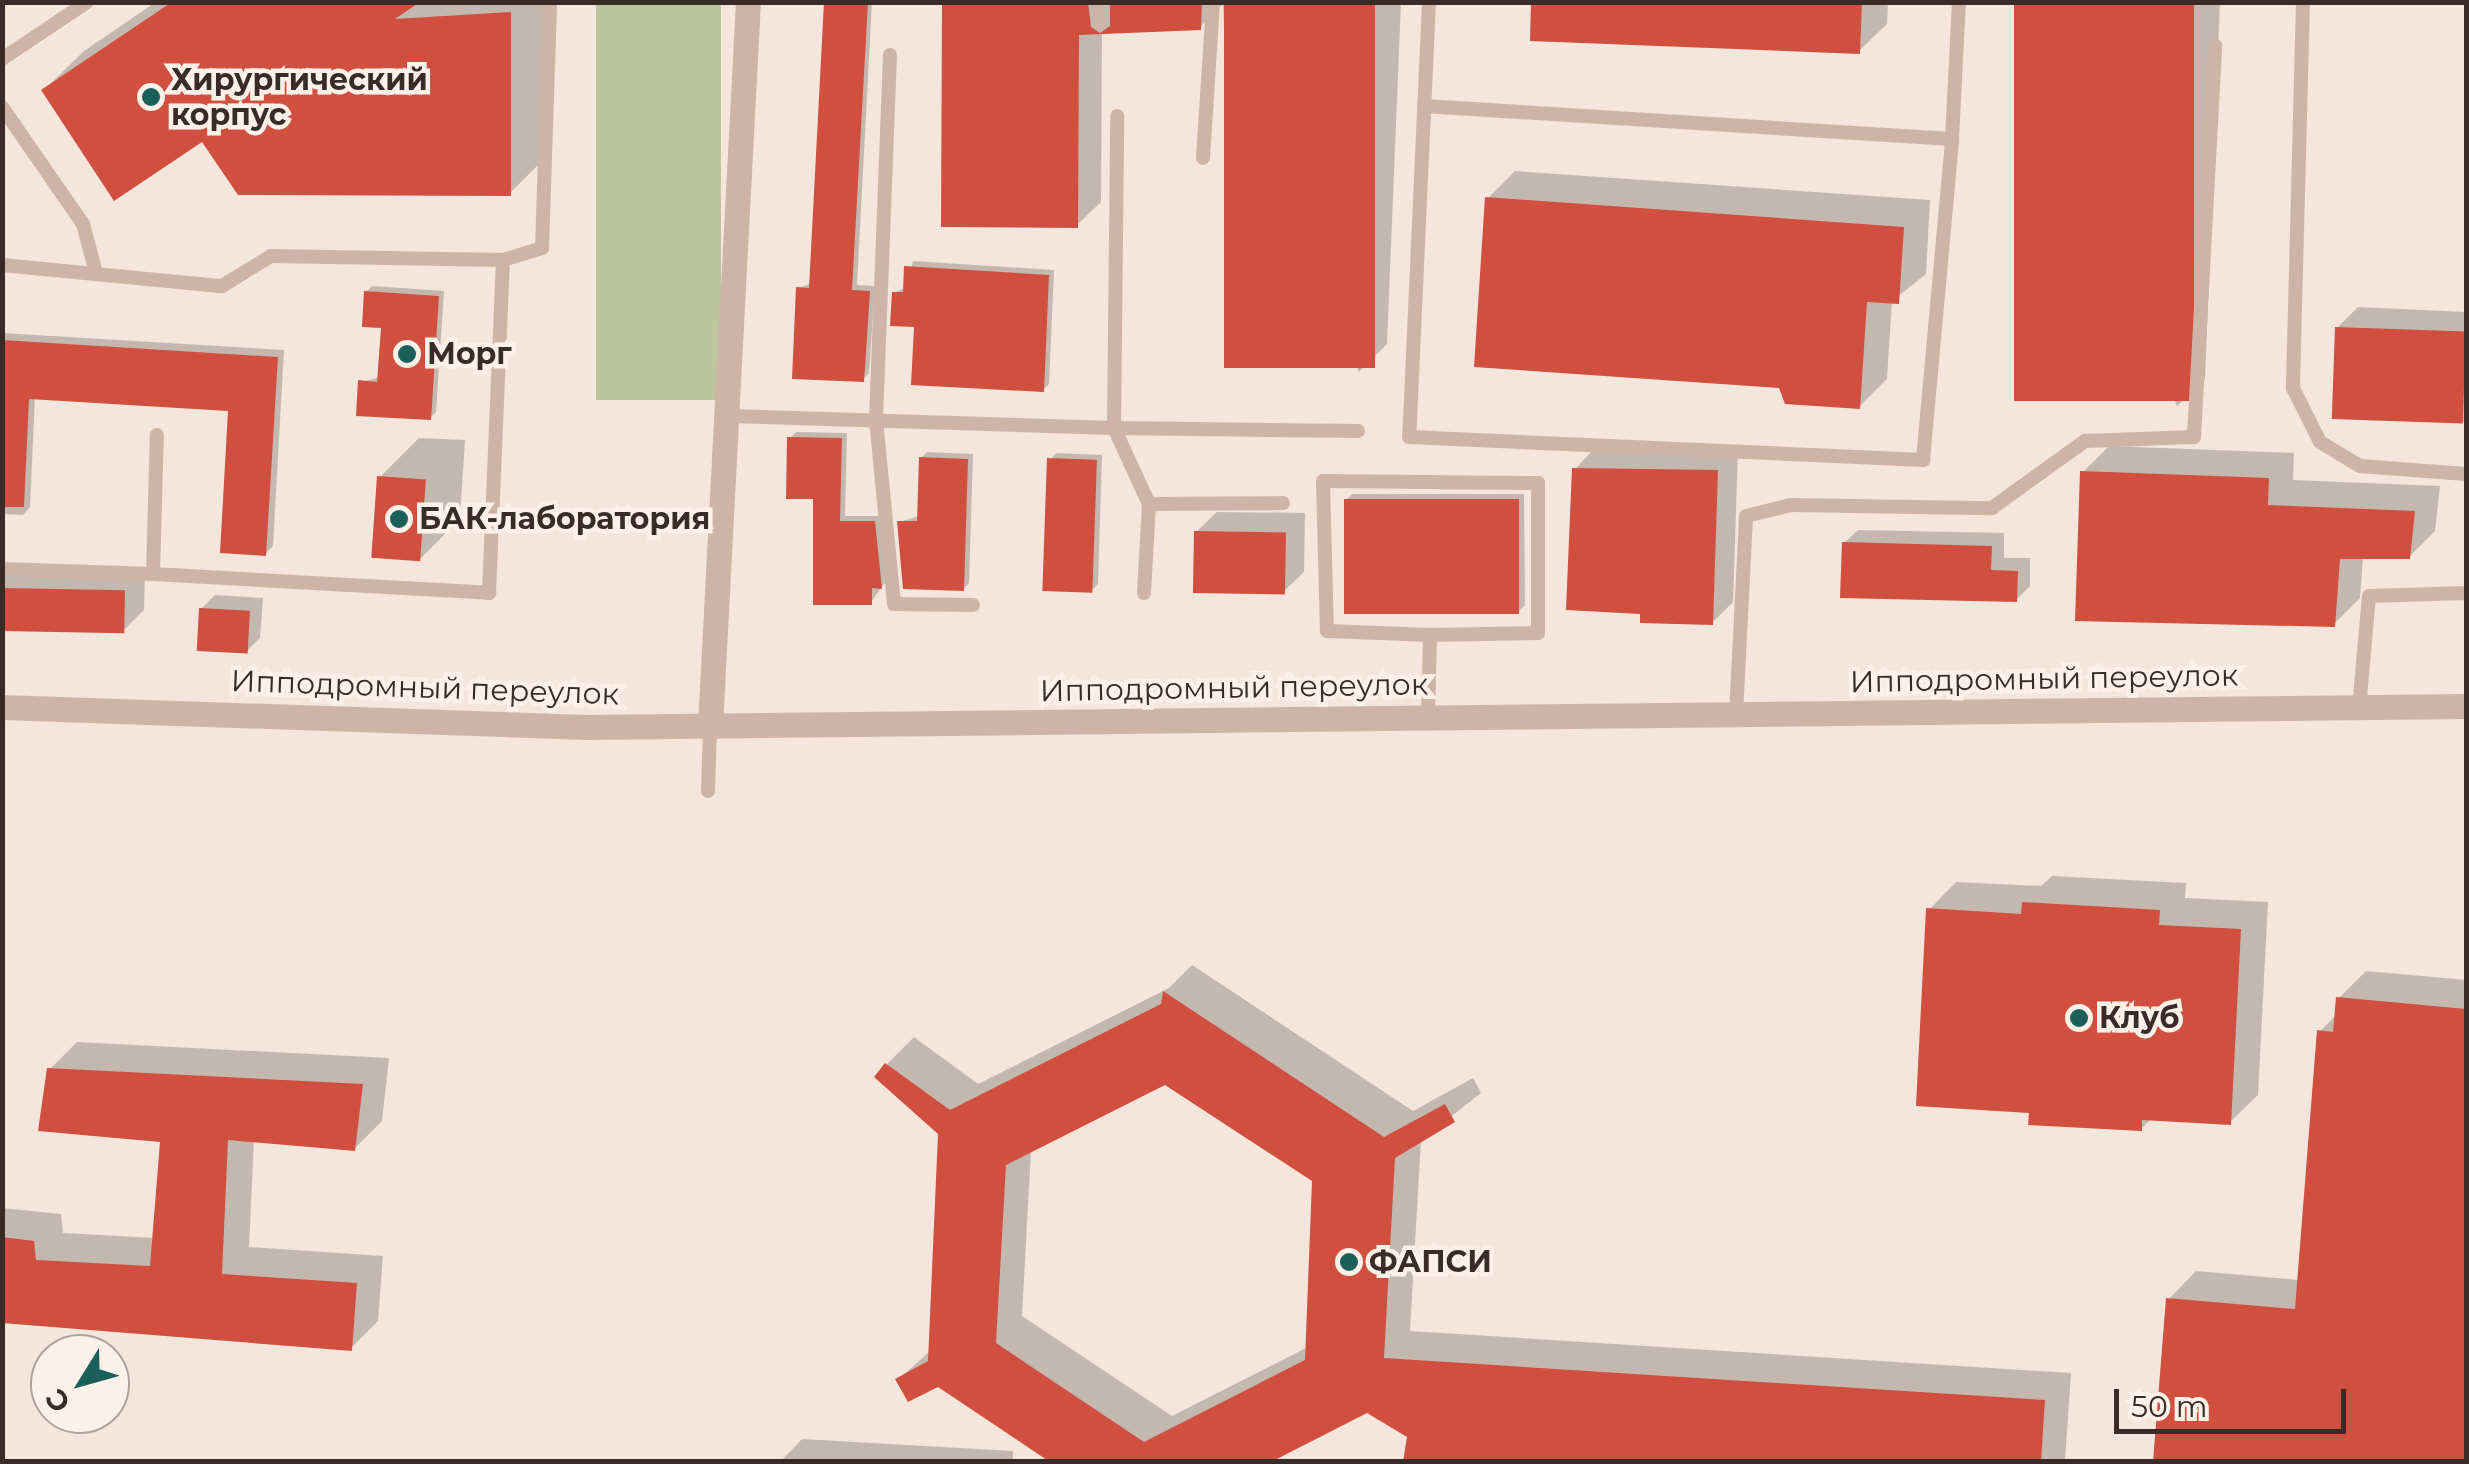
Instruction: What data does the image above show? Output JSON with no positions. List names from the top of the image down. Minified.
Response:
{"streets":{"street":["Ипподромный переулок"]},"places":["Хирургический корпус","Морг","БАК-лаборатория","Клуб","ФАПСИ"],"scale_bar":"50 m","north":"bottom left"}
